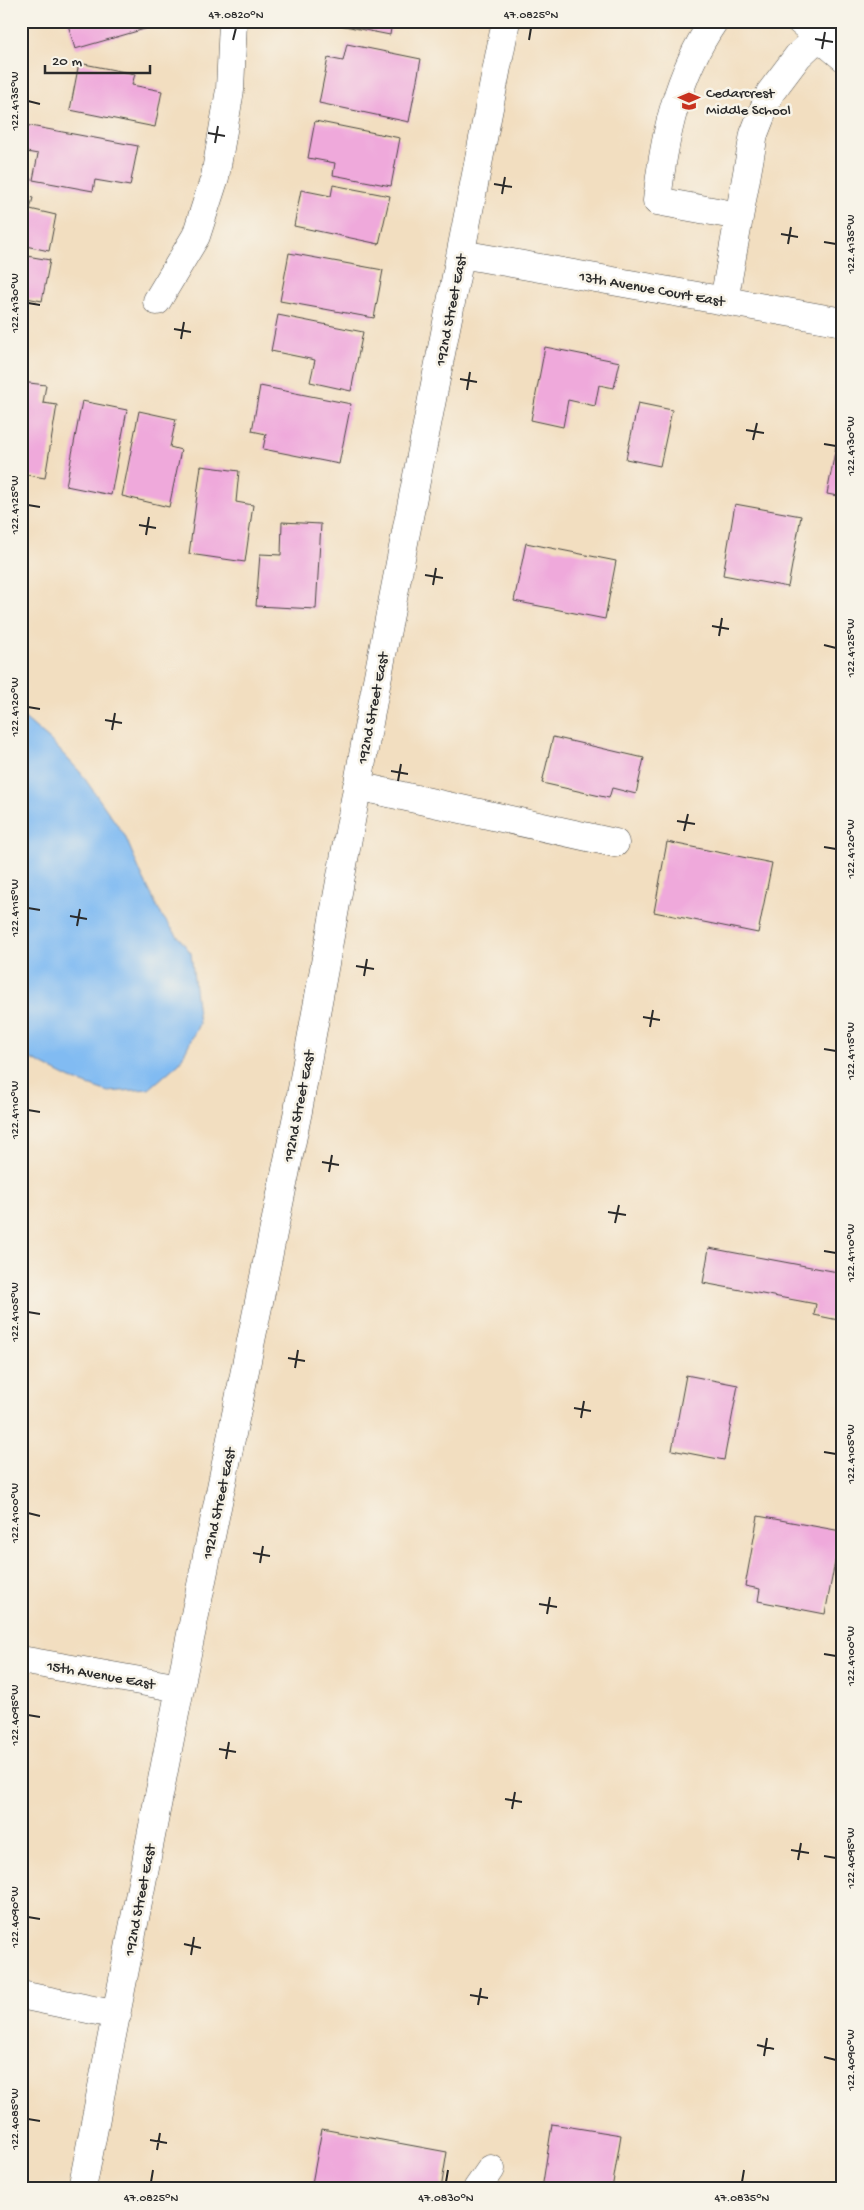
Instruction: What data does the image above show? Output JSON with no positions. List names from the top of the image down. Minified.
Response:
{"streets":{"street":["13th Avenue Court East","192nd Street East","15th Avenue East"]},"crossings":[["13th Avenue Court East","192nd Street East"],["192nd Street East","15th Avenue East"]],"places":{"school or university":["Cedarcrest Middle School"]},"scale_bar":"20 m","coordinates":["47.0820°N","47.0825°N","122.4135°W","122.4130°W","122.4125°W","122.4120°W","122.4115°W","122.4110°W","122.4105°W","122.4100°W","122.4095°W","122.4090°W","122.4085°W","47.0830°N","47.0835°N"]}
